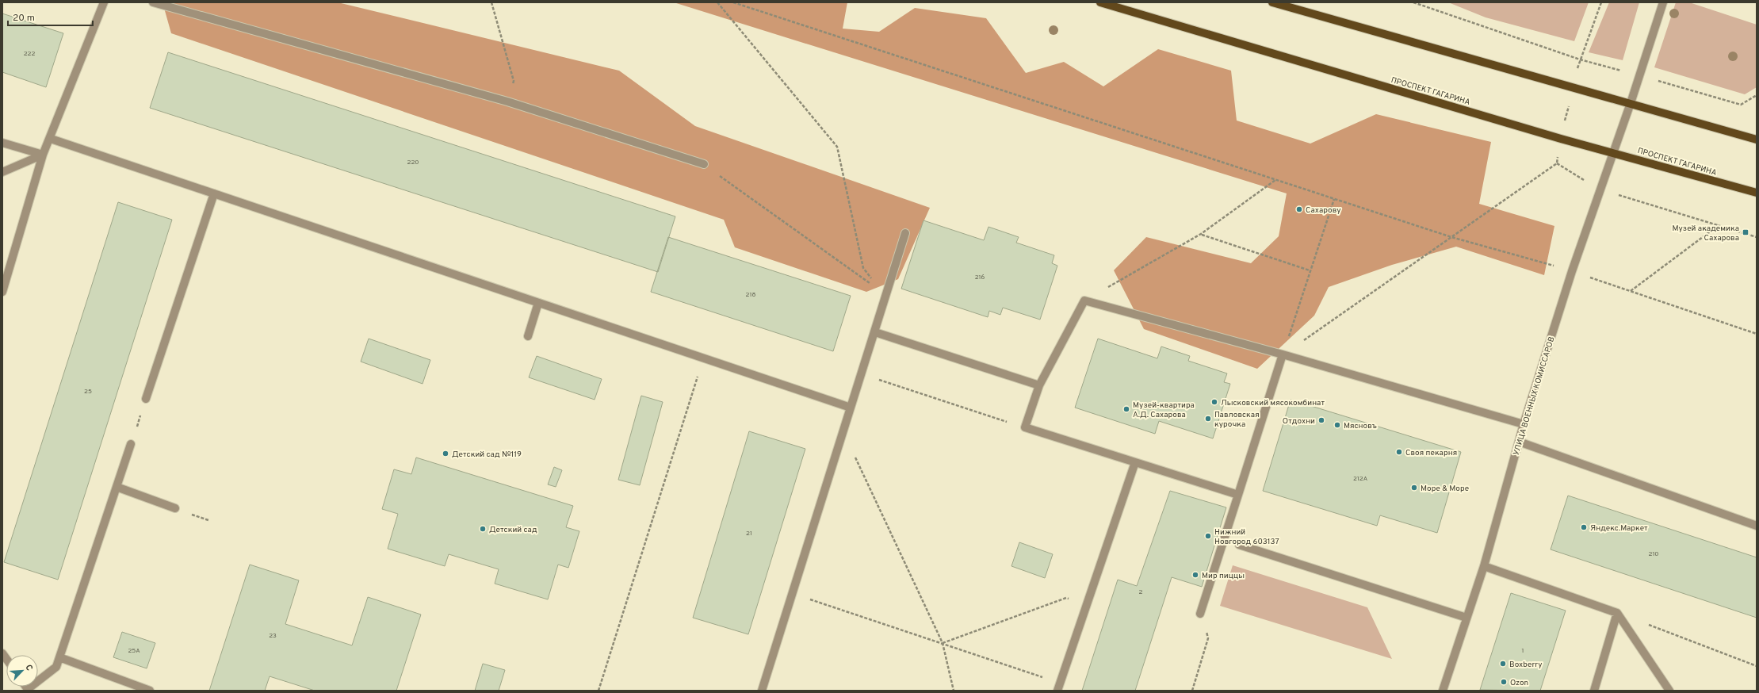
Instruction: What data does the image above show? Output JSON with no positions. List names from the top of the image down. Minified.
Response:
{"streets":{"main road":["ПРОСПЕКТ ГАГАРИНА"],"street":["УЛИЦА ВОЕННЫХ КОМИССАРОВ"]},"crossings":[["ПРОСПЕКТ ГАГАРИНА","УЛИЦА ВОЕННЫХ КОМИССАРОВ"]],"places":{"other":["Сахарову","Лысковский мясокомбинат","Музей-квартира А.Д. Сахарова","Павловская курочка","Отдохни","Мясновъ","Своя пекарня","Детский сад №119","Море & Море","Яндекс.Маркет","Детский сад","Нижний Новгород 603137","Мир пиццы","Boxberry","Ozon"],"transit":["Музей академика Сахарова"]},"house_numbers":["222","220","216","218","25","212А","21","210","2","23","25А","1"],"scale_bar":"20 m","north":"top right"}
